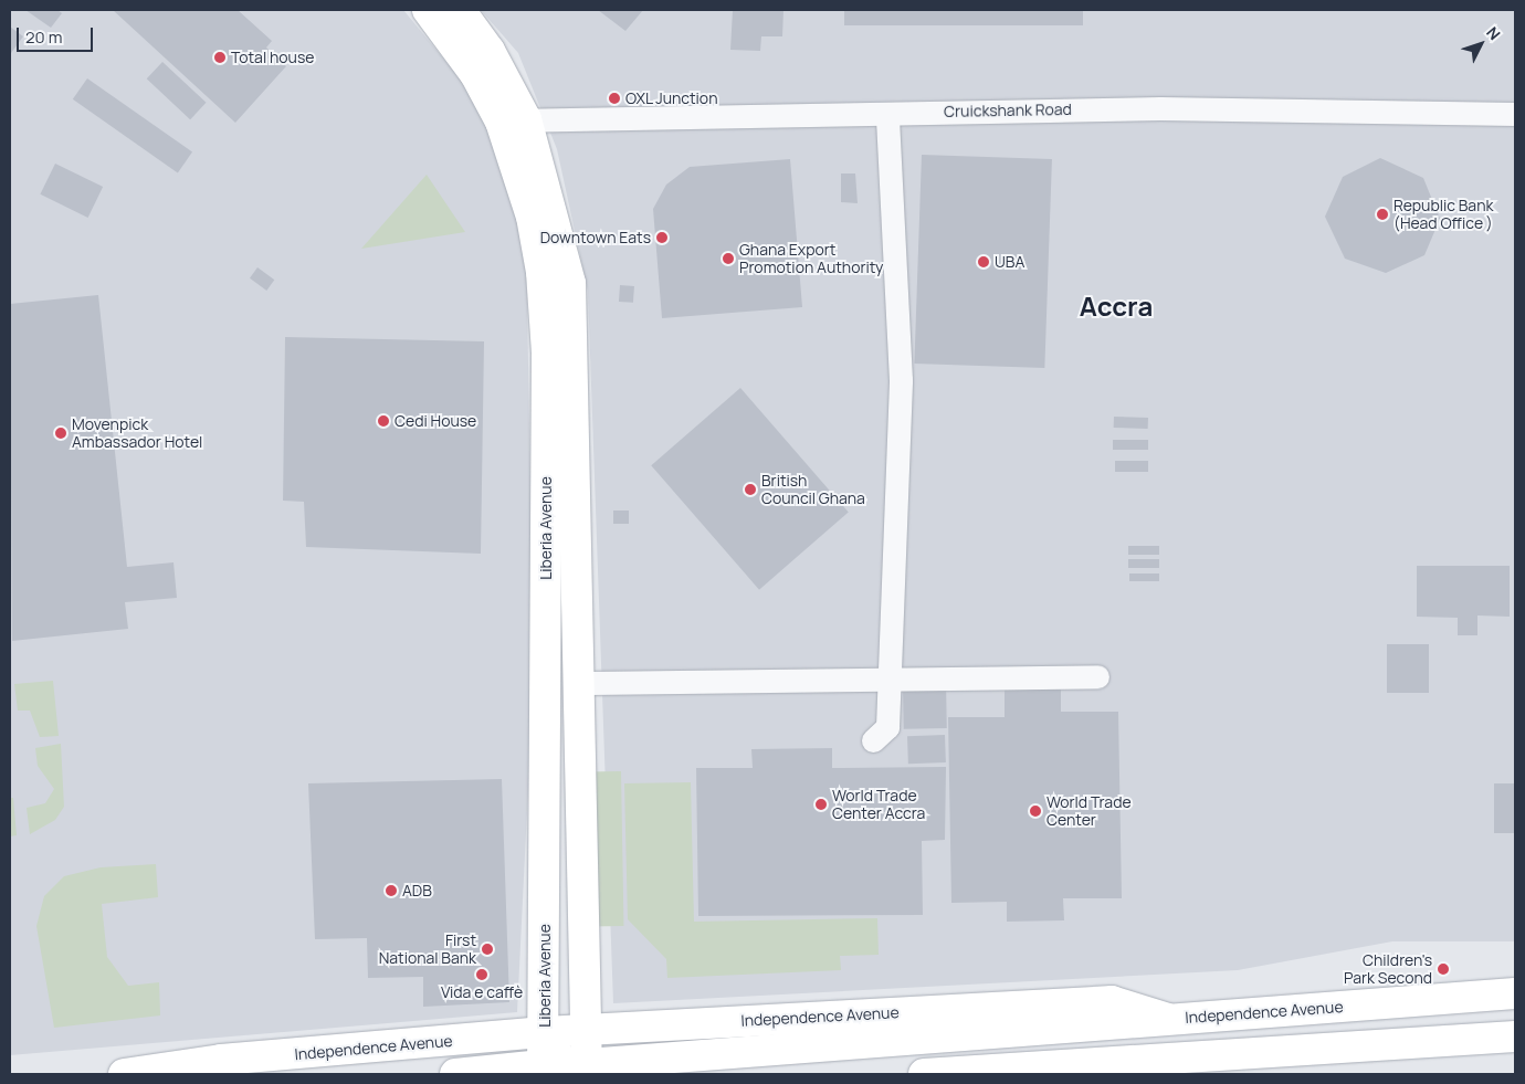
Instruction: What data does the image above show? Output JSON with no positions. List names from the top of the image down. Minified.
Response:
{"streets":{"main road":["Liberia Avenue","Independence Avenue"],"street":["Cruickshank Road"]},"crossings":[["Cruickshank Road","Liberia Avenue"],["Liberia Avenue","Independence Avenue"]],"districts":["Accra"],"places":["Total house","OXL Junction","Republic Bank (Head Office )","Downtown Eats","Ghana Export Promotion Authority","UBA","Cedi House","Movenpick Ambassador Hotel","British Council Ghana","World Trade Center Accra","World Trade Center","ADB","First National Bank","Children's Park Second","Vida e caffè"],"scale_bar":"20 m","north":"top right"}
